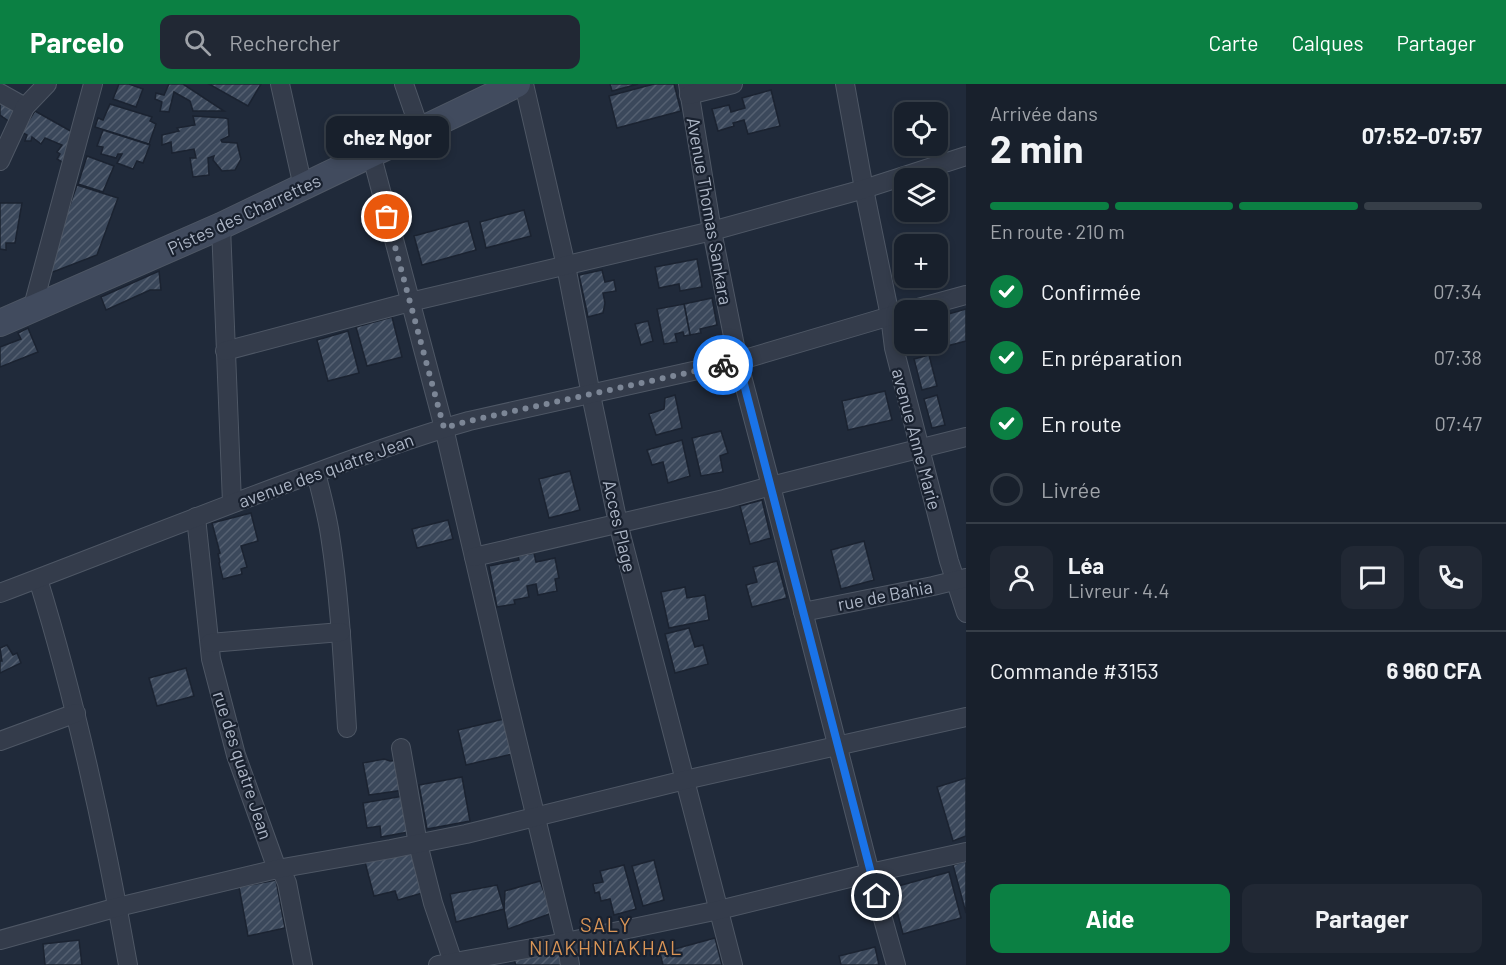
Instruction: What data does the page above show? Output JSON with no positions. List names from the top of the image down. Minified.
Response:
{"streets":{"main road":["Pistes des Charrettes"],"street":["Avenue Thomas Sankara","avenue Anne Marie","avenue des quatre Jean","Acces Plage","rue de Bahia","rue des quatre Jean"]},"crossings":[["Avenue Thomas Sankara","avenue des quatre Jean"],["Avenue Thomas Sankara","rue de Bahia"],["avenue Anne Marie","rue de Bahia"],["avenue des quatre Jean","Acces Plage"],["avenue des quatre Jean","rue des quatre Jean"]],"districts":["SALY NIAKHNIAKHAL"],"places":["chez Ngor"],"page":{"header":"Parcelo","search":"Rechercher","nav":["Carte","Calques","Partager"],"heading":["2 min","Arrivée dans","07:52–07:57"],"panel":["Léa","Livreur · 4.4","Commande #3153","6 960 CFA"],"map_buttons":["+","−"],"bubble":"chez Ngor","bar":"En route · 210 m","list":[["Confirmée","07:34"],["En préparation","07:38"],["En route","07:47"],"Livrée"],"buttons":["Aide","Partager"]}}
